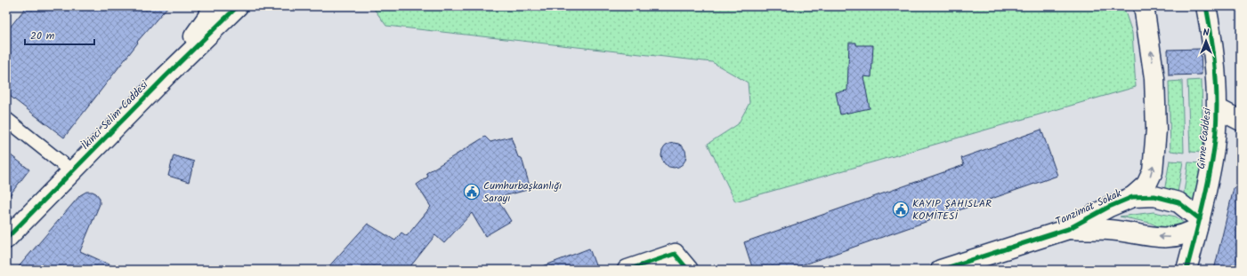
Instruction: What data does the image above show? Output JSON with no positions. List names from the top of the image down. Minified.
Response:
{"streets":{"street":["İkinci Selim Caddesi","Girne Caddesi","Tanzimat Sokak"]},"crossings":[["Girne Caddesi","Tanzimat Sokak"]],"places":{"public building":["Cumhurbaşkanlığı Sarayı","KAYIP ŞAHISLAR KOMİTESİ"]},"scale_bar":"20 m","north":"top"}
